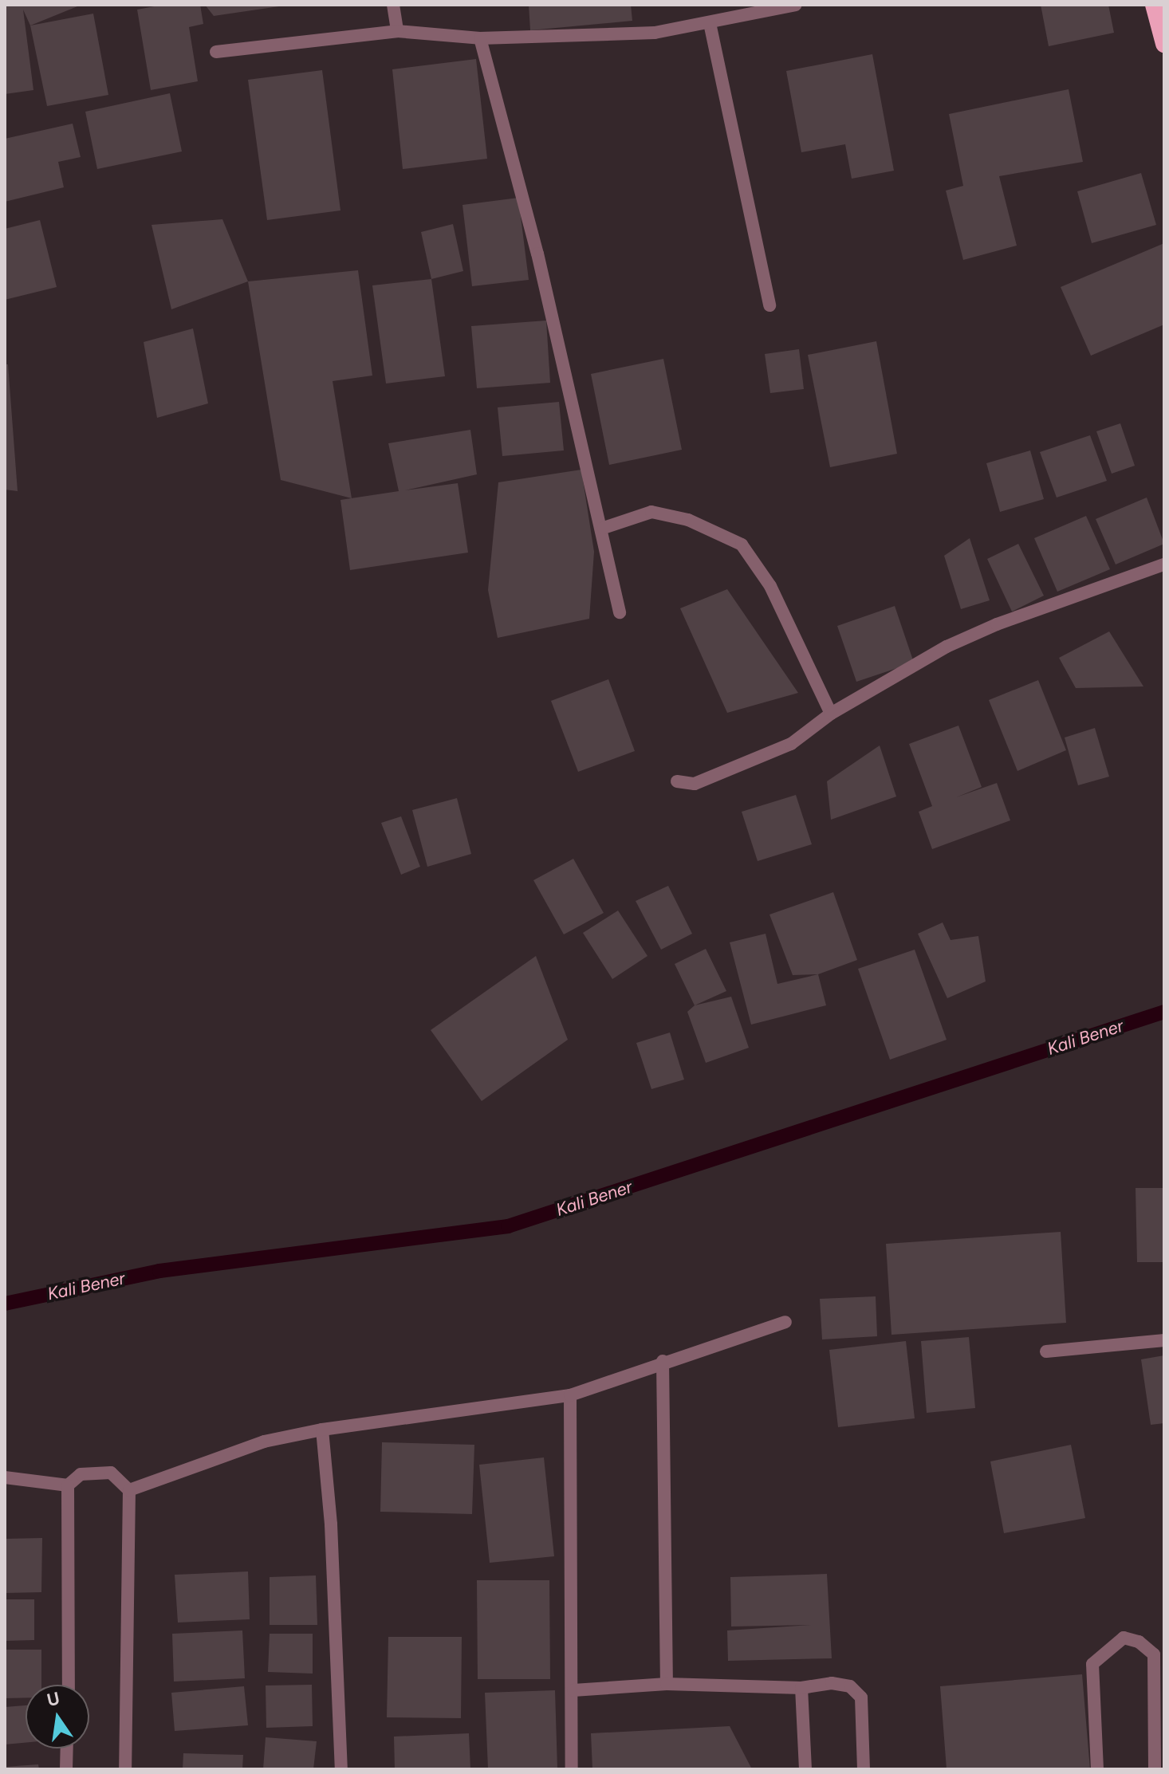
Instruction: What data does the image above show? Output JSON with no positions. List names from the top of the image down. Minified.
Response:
{"water":["Kali Bener"],"north":"top"}
